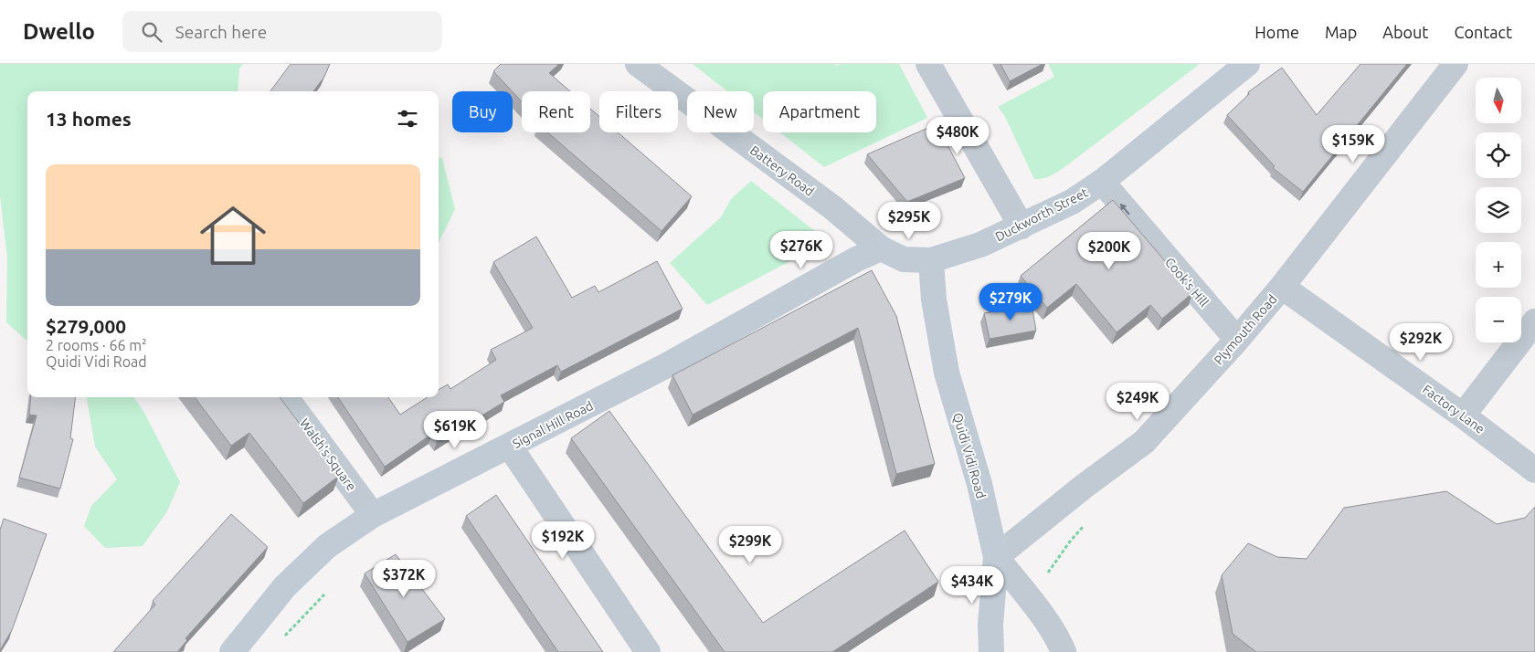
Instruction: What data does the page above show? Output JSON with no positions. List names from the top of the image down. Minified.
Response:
{"streets":{"street":["Battery Road","Duckworth Street","Cook's Hill","Plymouth Road","Factory Lane","Signal Hill Road","Walsh's Square","Quidi Vidi Road"]},"crossings":[["Battery Road","Duckworth Street"],["Battery Road","Signal Hill Road"],["Duckworth Street","Cook's Hill"],["Duckworth Street","Signal Hill Road"],["Duckworth Street","Quidi Vidi Road"],["Cook's Hill","Plymouth Road"],["Plymouth Road","Factory Lane"],["Plymouth Road","Quidi Vidi Road"],["Signal Hill Road","Walsh's Square"]],"one_way":["Cook's Hill"],"north":"bottom","page":{"header":"Dwello","search":"Search here","nav":["Home","Map","About","Contact"],"map_buttons":["+","−"],"chip":["Buy","Rent","Filters","New","Apartment"],"heading":"13 homes","price":["$480K","$159K","$295K","$276K","$200K","$279K","$292K","$249K","$619K","$192K","$299K","$372K","$434K"],"list":[{"name":"$279,000","note":"2 rooms · 66 m² · Quidi Vidi Road"}]}}
